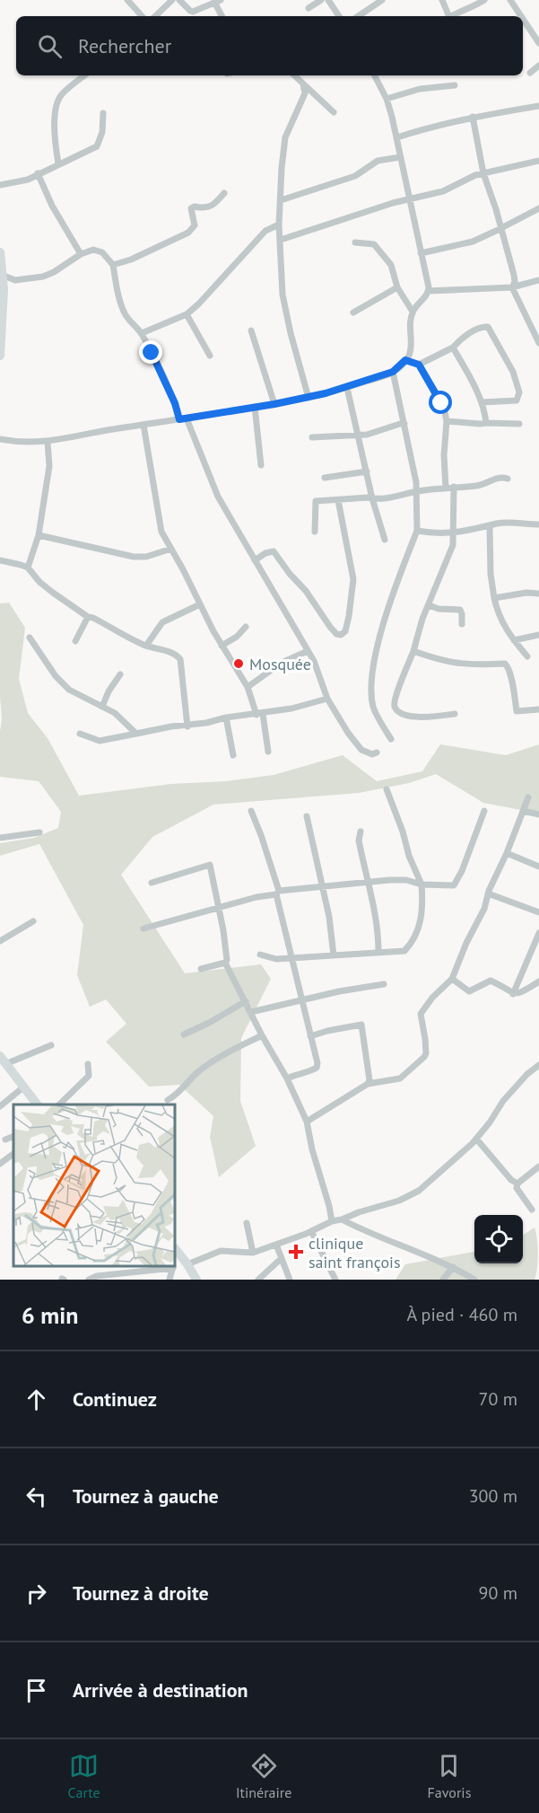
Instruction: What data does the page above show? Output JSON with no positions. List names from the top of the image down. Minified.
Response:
{"places":{"other":["Mosquée"],"health":["clinique saint françois"]},"page":{"search":"Rechercher","heading":["6 min","À pied · 460 m"],"list":[["Continuez","70 m"],["Tournez à gauche","300 m"],["Tournez à droite","90 m"],"Arrivée à destination"],"nav":["Carte","Itinéraire","Favoris"]}}
